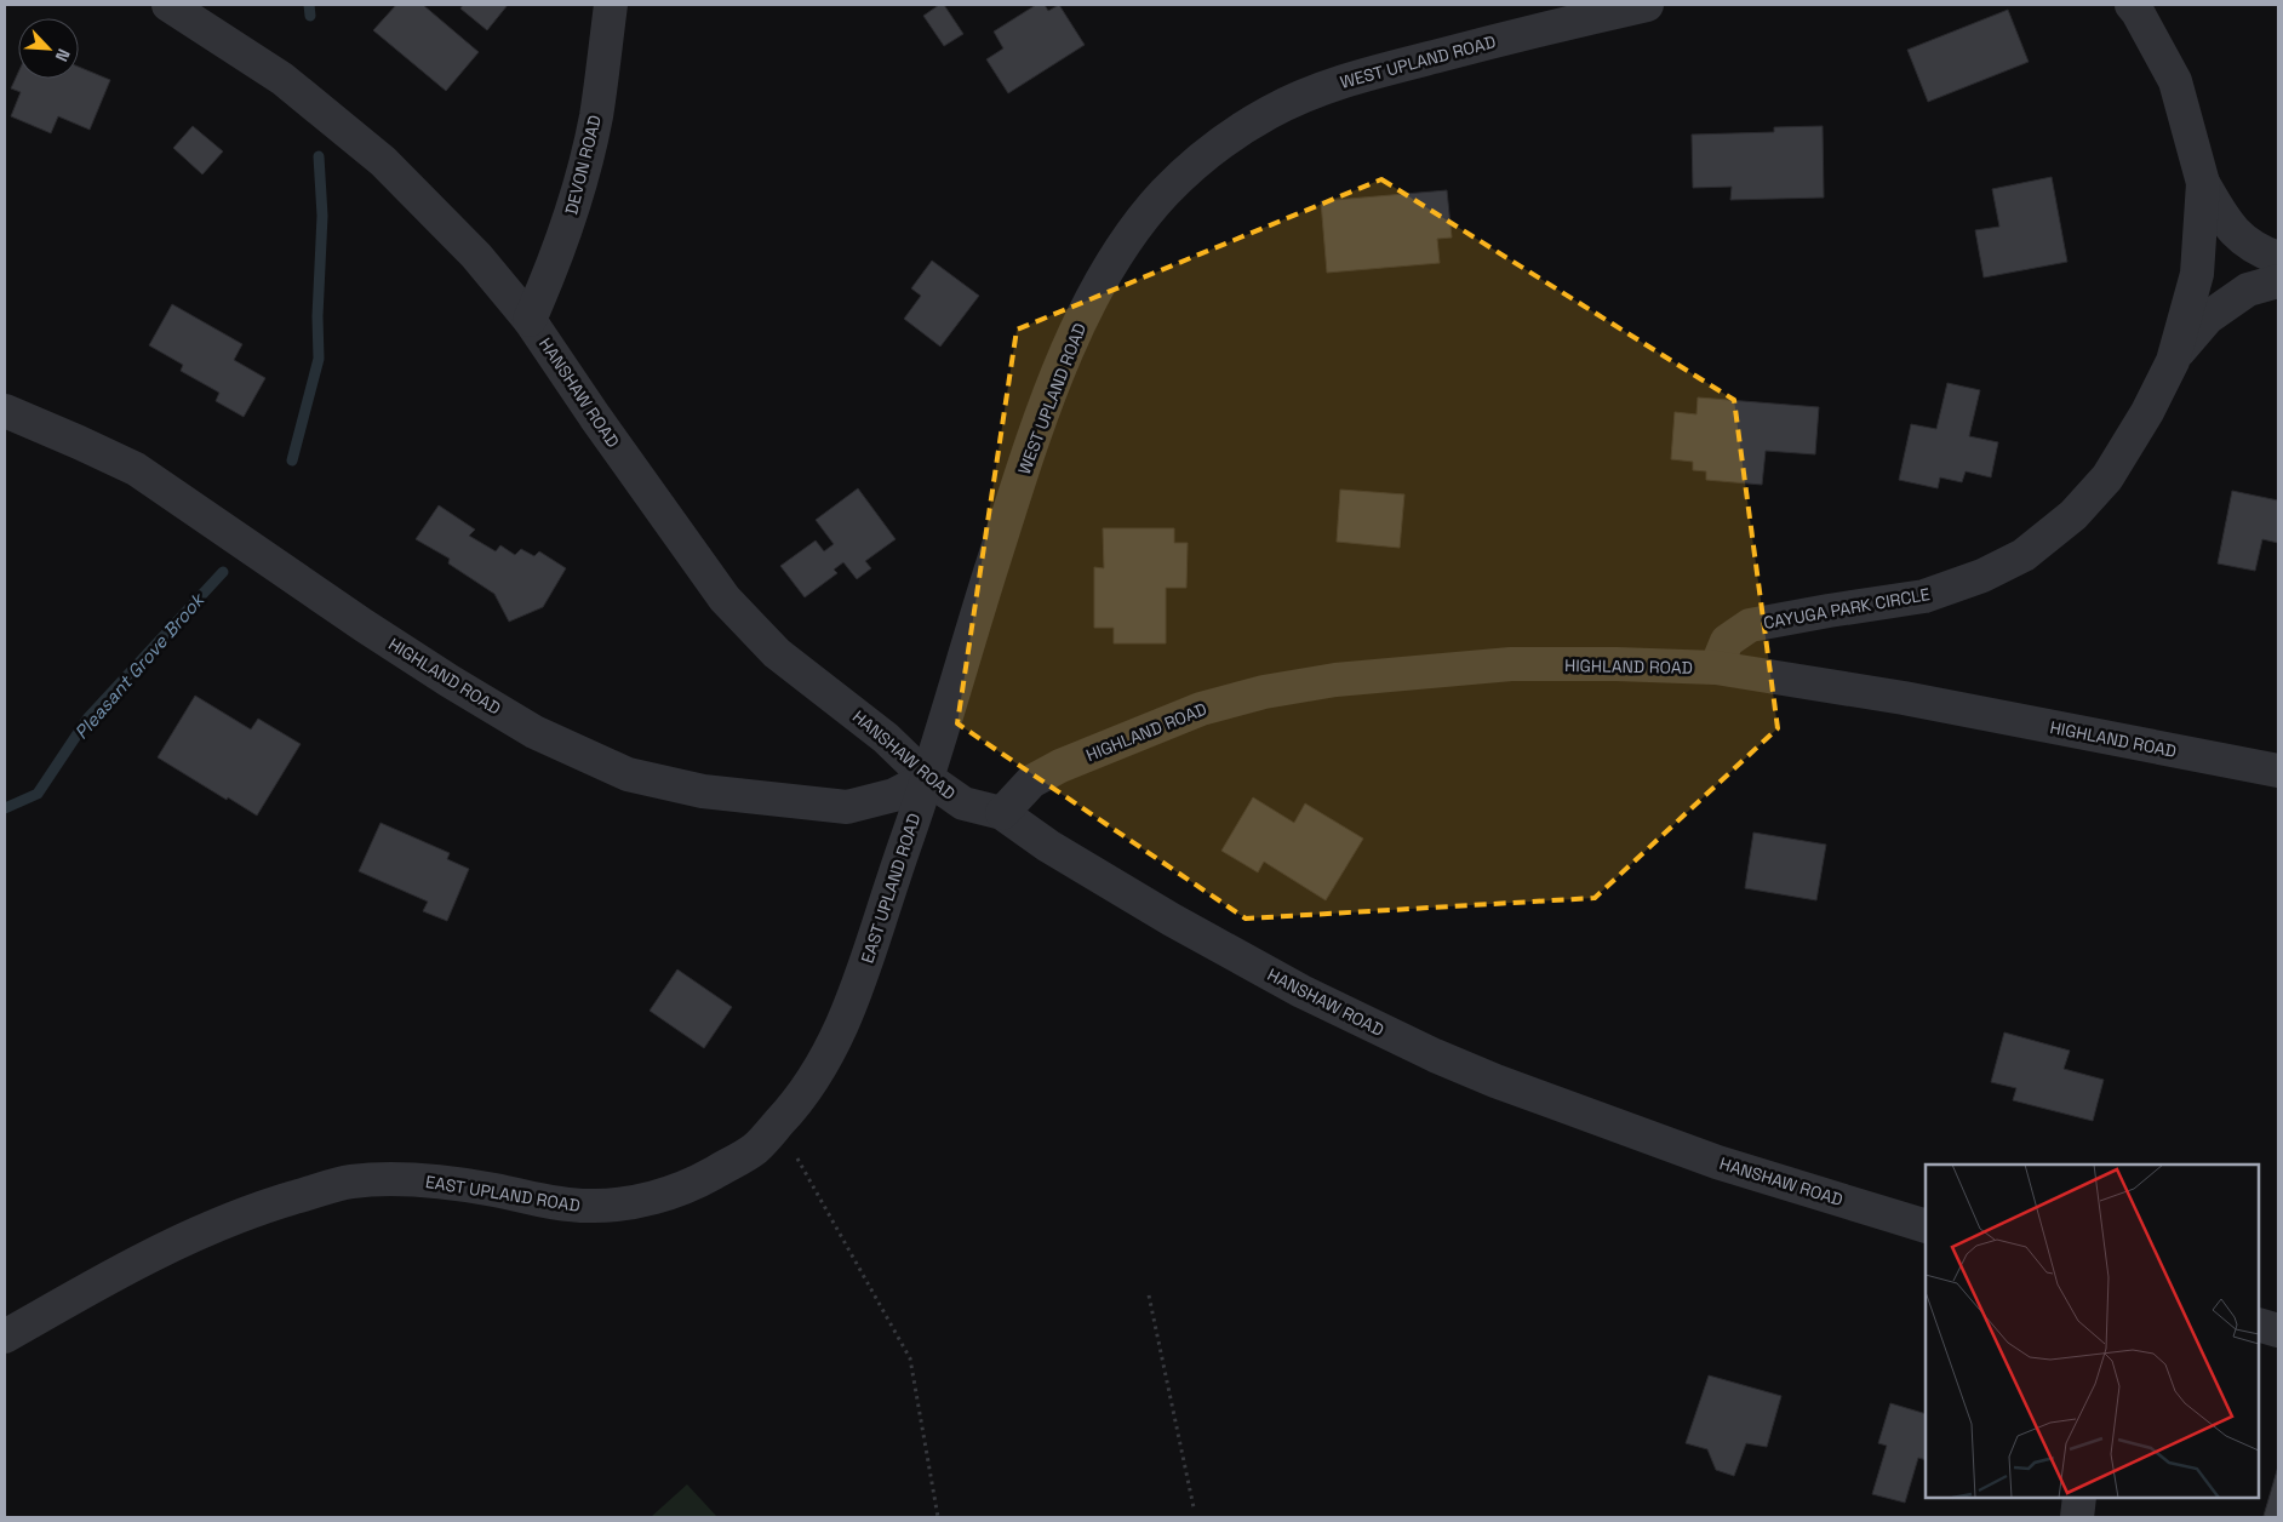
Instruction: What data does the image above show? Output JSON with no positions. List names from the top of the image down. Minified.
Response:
{"streets":{"street":["WEST UPLAND ROAD","DEVON ROAD","HANSHAW ROAD","CAYUGA PARK CIRCLE","HIGHLAND ROAD","EAST UPLAND ROAD"]},"crossings":[["WEST UPLAND ROAD","HANSHAW ROAD"],["WEST UPLAND ROAD","HIGHLAND ROAD"],["WEST UPLAND ROAD","EAST UPLAND ROAD"],["DEVON ROAD","HANSHAW ROAD"],["HANSHAW ROAD","HIGHLAND ROAD"],["HANSHAW ROAD","EAST UPLAND ROAD"],["CAYUGA PARK CIRCLE","HIGHLAND ROAD"],["HIGHLAND ROAD","EAST UPLAND ROAD"]],"water":["Pleasant Grove Brook"],"north":"bottom right"}
